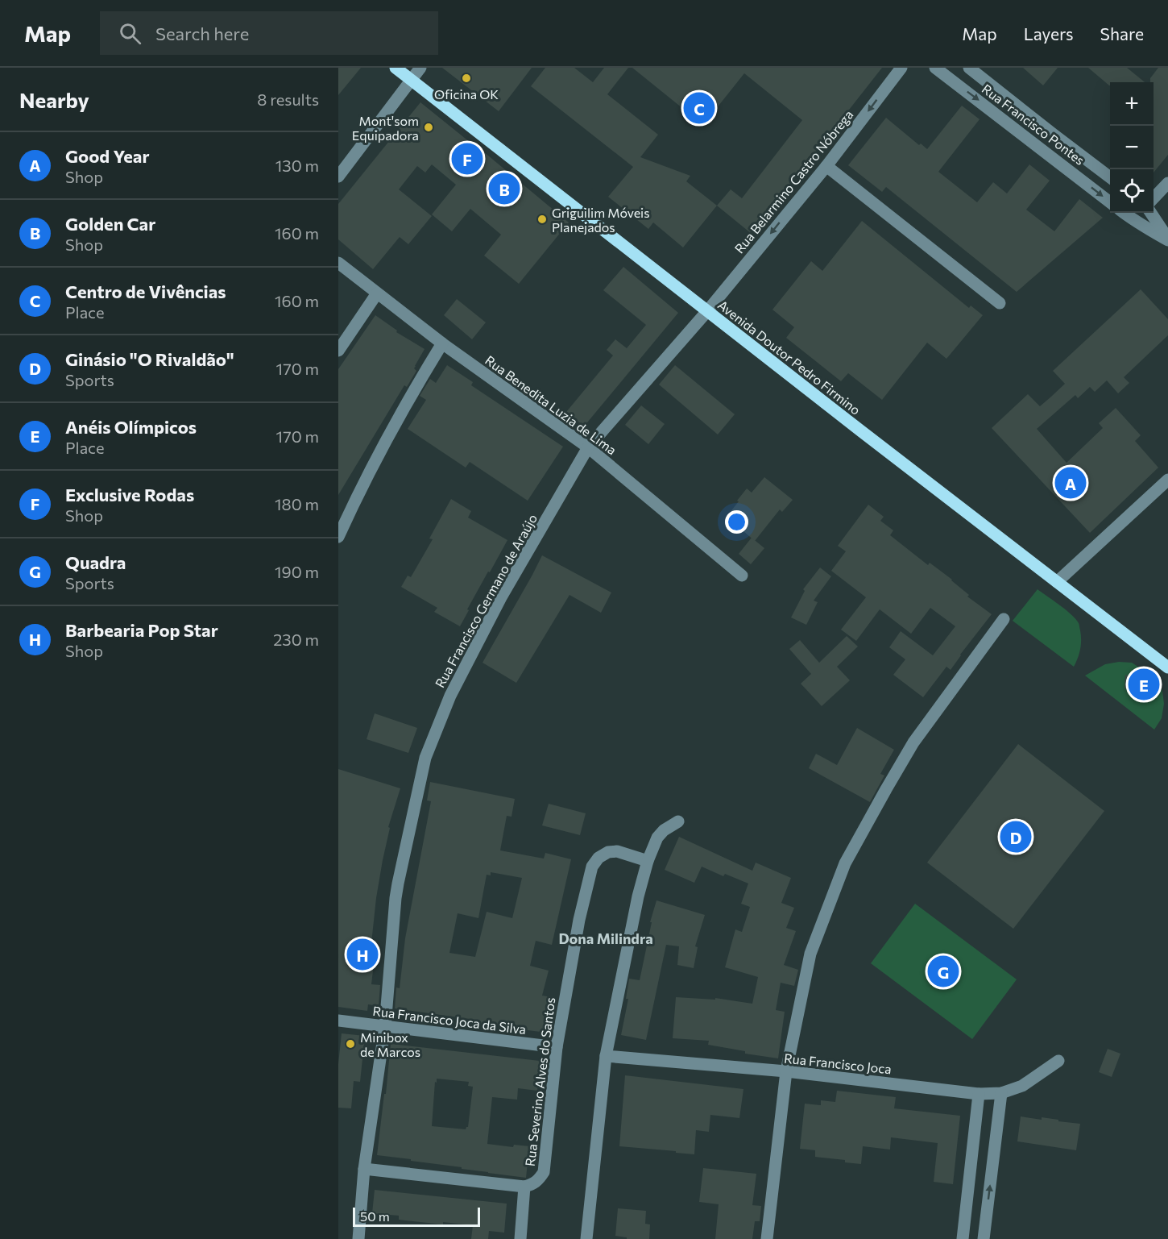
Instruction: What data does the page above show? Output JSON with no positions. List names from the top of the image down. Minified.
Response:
{"streets":{"main road":["Avenida Doutor Pedro Firmino"],"street":["Rua Francisco Pontes","Rua Belarmino Castro Nóbrega","Rua Benedita Luzia de Lima","Rua Francisco Germano de Araújo","Rua Francisco Joca da Silva","Rua Francisco Joca","Rua Severino Alves do Santos"]},"crossings":[["Rua Belarmino Castro Nóbrega","Avenida Doutor Pedro Firmino"],["Rua Belarmino Castro Nóbrega","Rua Francisco Germano de Araújo"],["Avenida Doutor Pedro Firmino","Rua Francisco Germano de Araújo"],["Rua Benedita Luzia de Lima","Rua Francisco Germano de Araújo"],["Rua Francisco Germano de Araújo","Rua Francisco Joca da Silva"],["Rua Francisco Joca da Silva","Rua Severino Alves do Santos"]],"one_way":["Rua Belarmino Castro Nóbrega"],"districts":["Dona Milindra"],"places":["Oficina OK","Mont'som Equipadora","Griguilim Móveis Planejados","Minibox de Marcos"],"scale_bar":"50 m","page":{"header":"Map","search":"Search here","nav":["Map","Layers","Share"],"heading":["Nearby","8 results"],"map_buttons":["+","−"],"pins":["C","F","B","A","E","D","H","G"],"list":[{"mark":"A","name":"Good Year","note":"Shop","value":"130 m"},{"mark":"B","name":"Golden Car","note":"Shop","value":"160 m"},{"mark":"C","name":"Centro de Vivências","note":"Place","value":"160 m"},{"mark":"D","name":"Ginásio \"O Rivaldão\"","note":"Sports","value":"170 m"},{"mark":"E","name":"Anéis Olímpicos","note":"Place","value":"170 m"},{"mark":"F","name":"Exclusive Rodas","note":"Shop","value":"180 m"},{"mark":"G","name":"Quadra","note":"Sports","value":"190 m"},{"mark":"H","name":"Barbearia Pop Star","note":"Shop","value":"230 m"}],"scale":"50 m"}}
